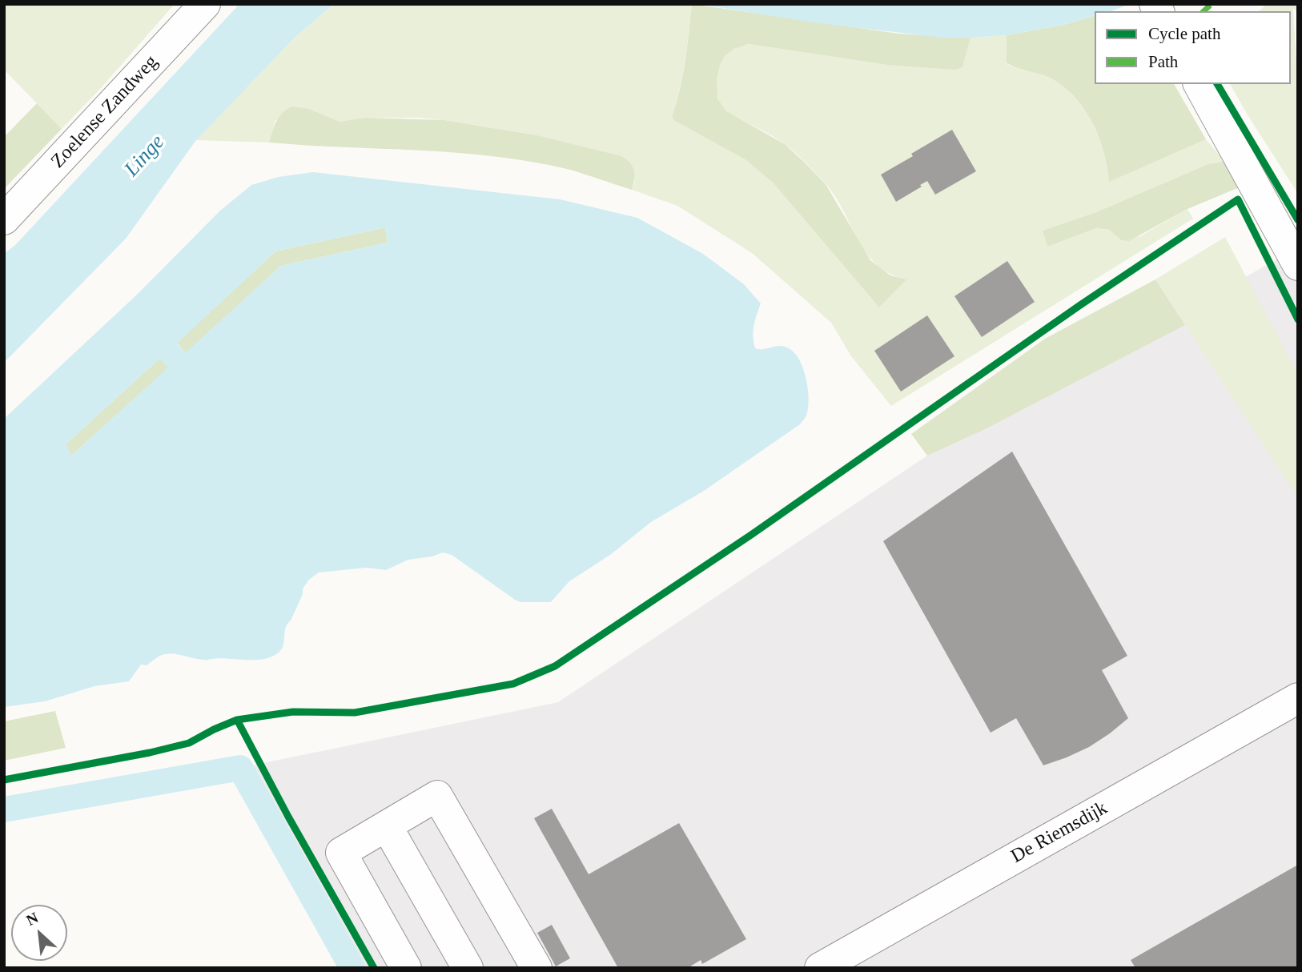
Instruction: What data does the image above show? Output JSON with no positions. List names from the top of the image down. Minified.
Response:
{"streets":{"street":["Zoelense Zandweg","De Riemsdijk"]},"water":["Linge"],"legend":["Cycle path","Path"],"north":"top left"}
